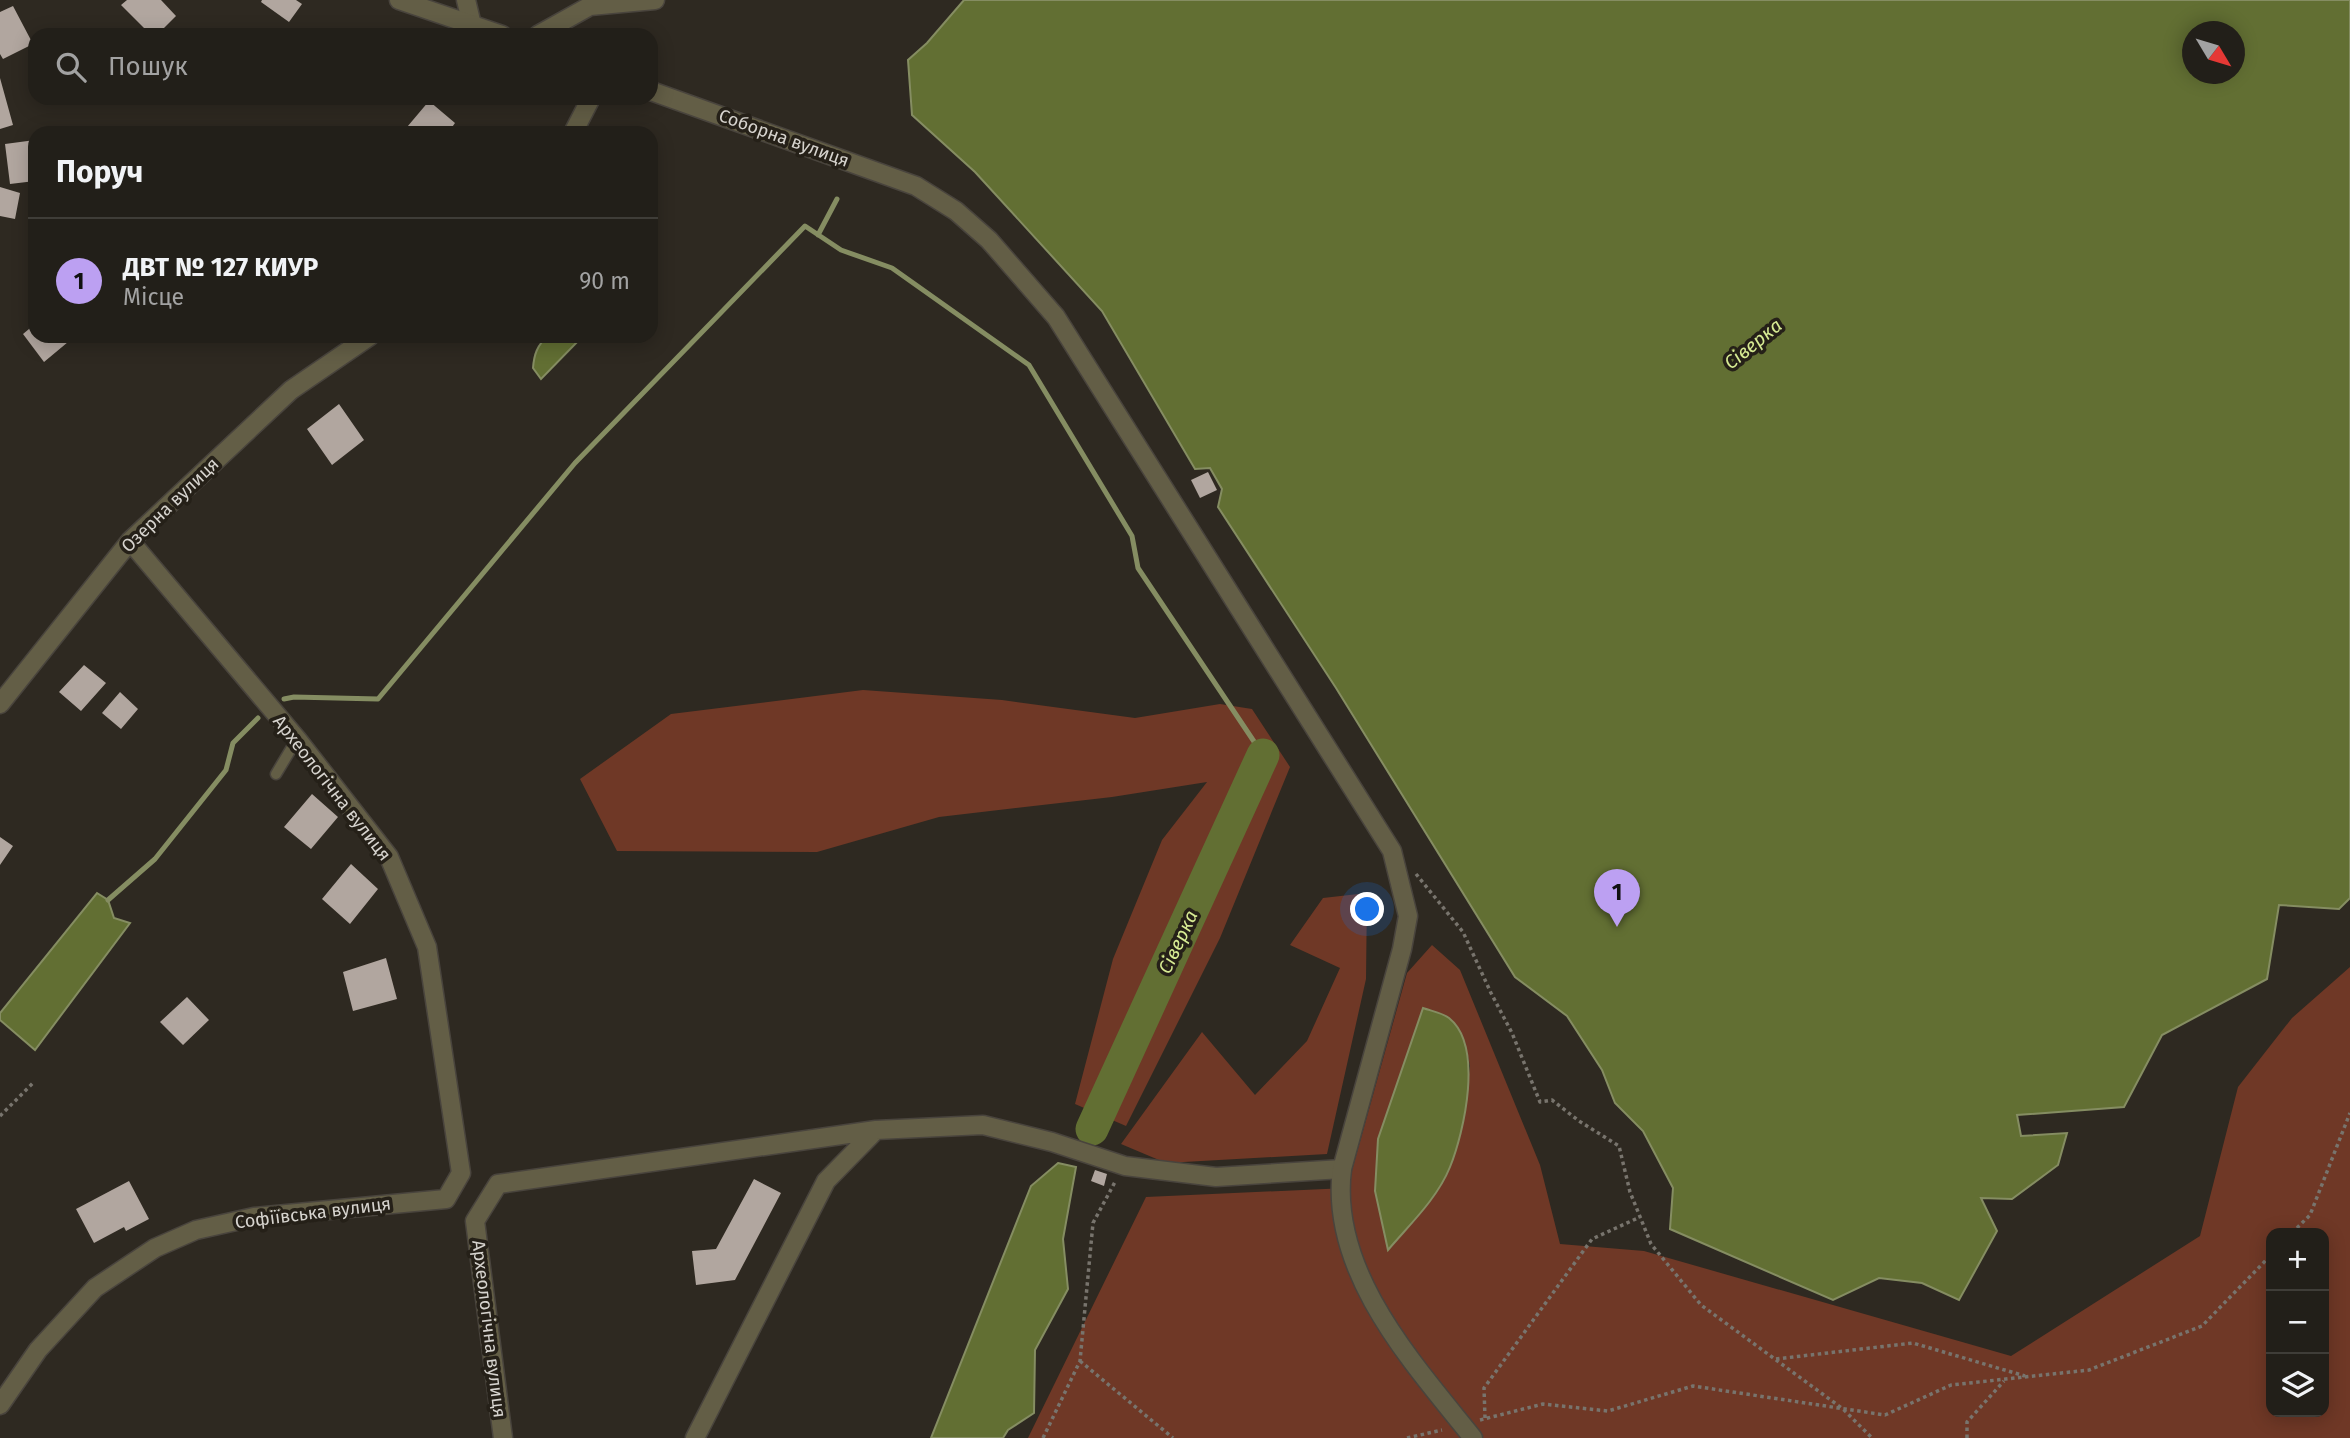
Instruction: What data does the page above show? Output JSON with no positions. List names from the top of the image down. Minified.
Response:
{"streets":{"street":["Соборна вулиця","Озерна вулиця","Археологічна вулиця","Софіївська вулиця"]},"crossings":[["Озерна вулиця","Археологічна вулиця"],["Археологічна вулиця","Софіївська вулиця"]],"water":["Сіверка"],"north":"bottom right","page":{"search":"Пошук","heading":"Поруч","list":[{"mark":"1","name":"ДВТ № 127 КИУР","note":"Місце","value":"90 m"}],"pins":"1","map_buttons":["+","−"]}}
